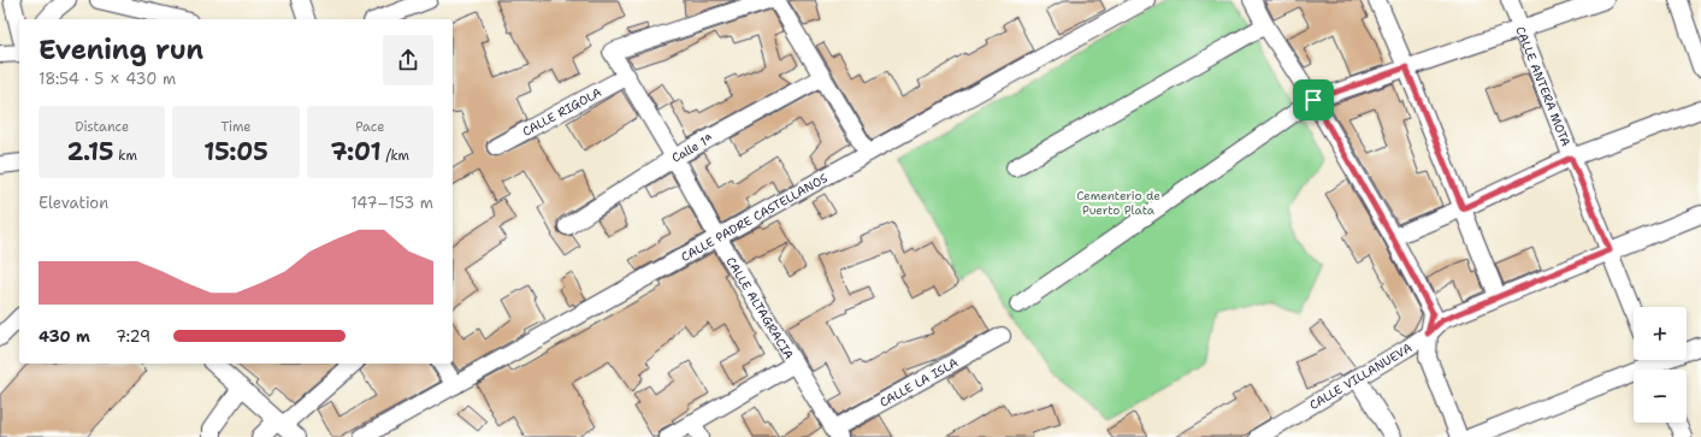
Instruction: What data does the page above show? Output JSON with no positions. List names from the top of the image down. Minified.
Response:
{"streets":{"street":["CALLE ANTERA MOTA","CALLE RIGOLA","Calle 1ª","CALLE PADRE CASTELLANOS","CALLE ALTAGRACIA","CALLE VILLANUEVA","CALLE LA ISLA"]},"crossings":[["CALLE ANTERA MOTA","CALLE VILLANUEVA"],["CALLE RIGOLA","CALLE ALTAGRACIA"],["Calle 1ª","CALLE ALTAGRACIA"],["CALLE PADRE CASTELLANOS","CALLE ALTAGRACIA"],["CALLE ALTAGRACIA","CALLE LA ISLA"]],"parks":["Cementerio de Puerto Plata"],"page":{"heading":["Evening run","18:54 · 5 × 430 m"],"stats":[["Distance","2.15 km"],["Time","15:05"],["Pace","7:01 /km"]],"chart":["Elevation","147–153 m"],"map_buttons":["+","−"],"list":[{"name":"430 m","note":"7:29"}]}}
